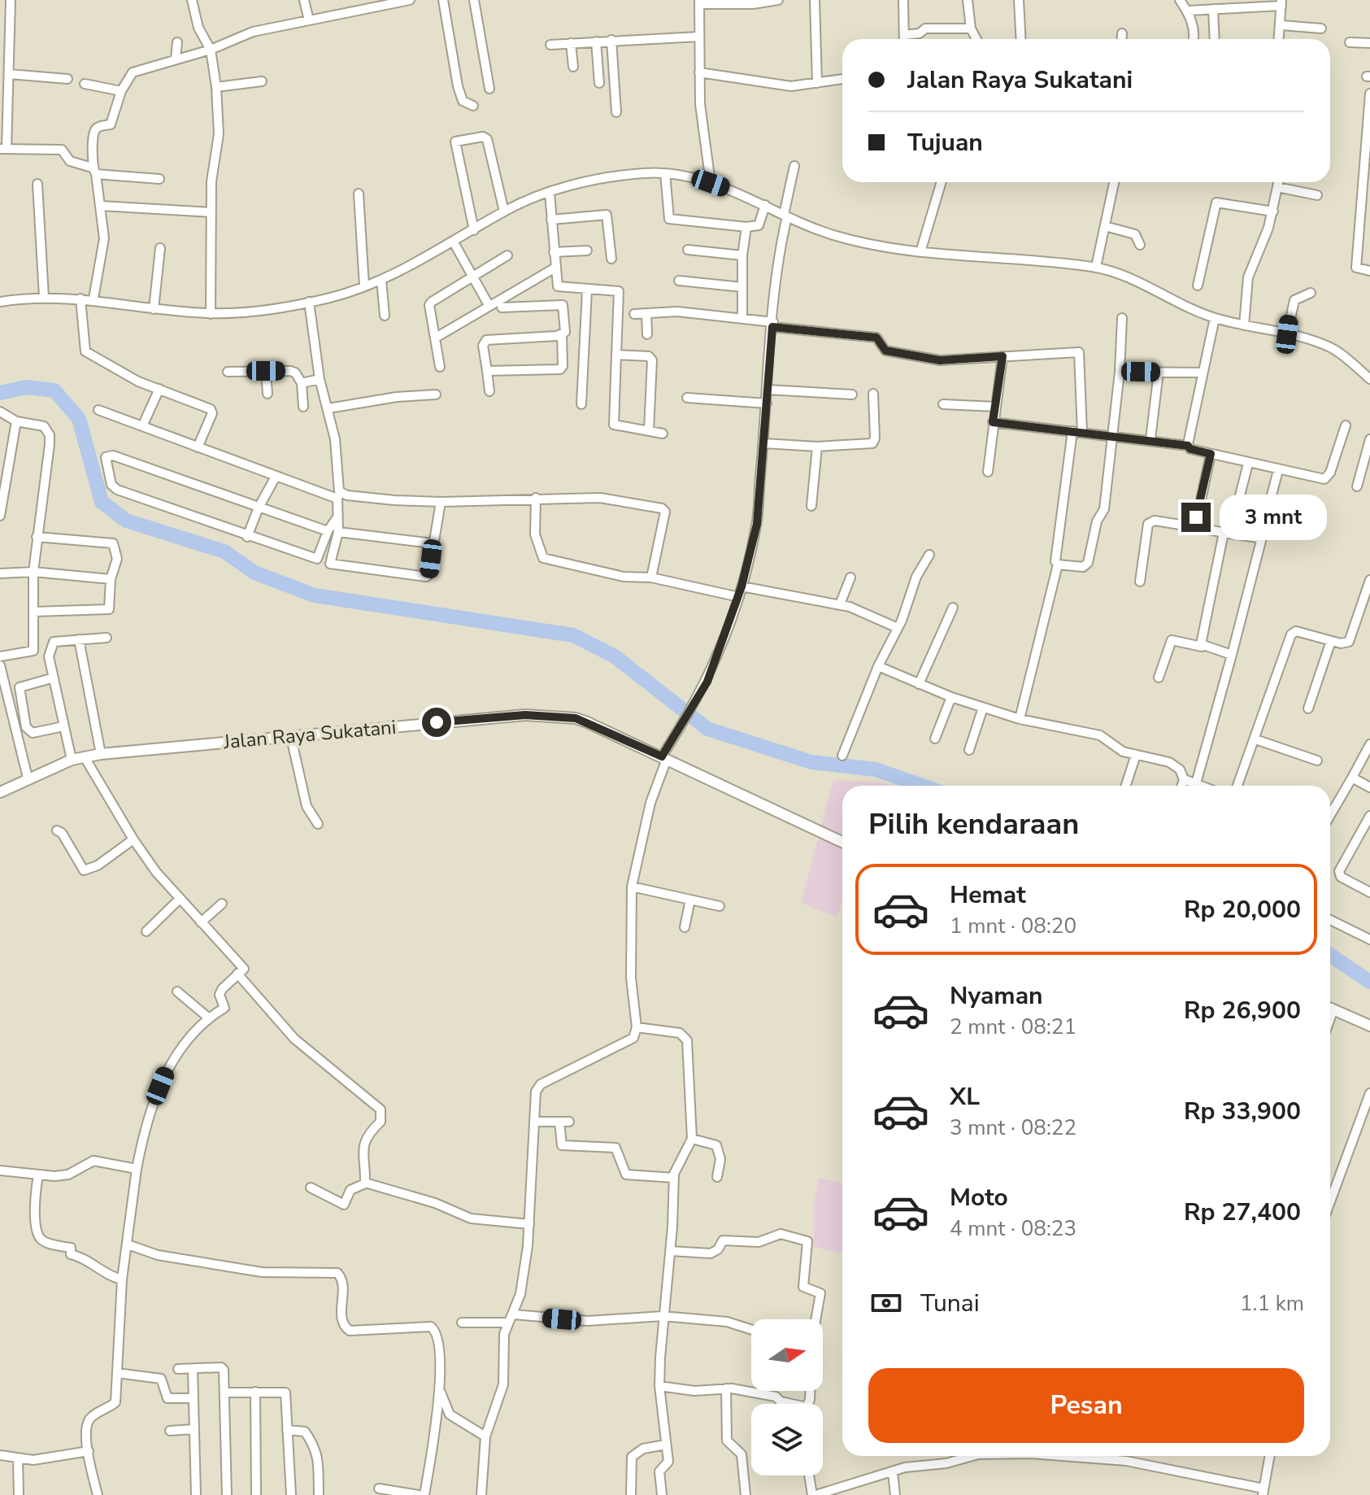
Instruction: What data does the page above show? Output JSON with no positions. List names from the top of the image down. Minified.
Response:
{"streets":{"main road":["Jalan Raya Sukatani"]},"north":"right","page":{"banner":["Jalan Raya Sukatani","Tujuan"],"bubble":"3 mnt","heading":"Pilih kendaraan","list":[{"name":"Hemat","note":"1 mnt · 08:20","value":"Rp 20,000"},{"name":"Nyaman","note":"2 mnt · 08:21","value":"Rp 26,900"},{"name":"XL","note":"3 mnt · 08:22","value":"Rp 33,900"},{"name":"Moto","note":"4 mnt · 08:23","value":"Rp 27,400"}],"pay":["Tunai","1.1 km"],"buttons":"Pesan"}}
